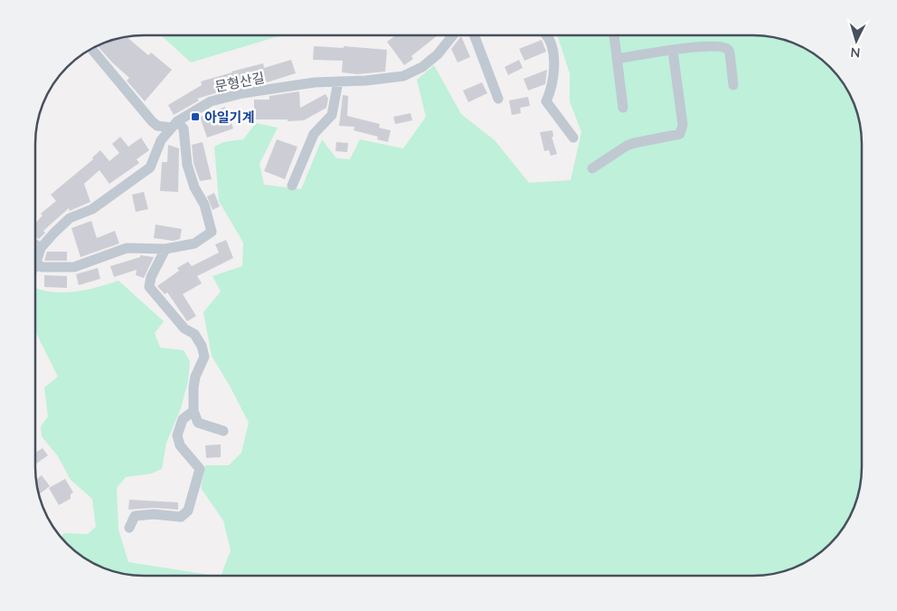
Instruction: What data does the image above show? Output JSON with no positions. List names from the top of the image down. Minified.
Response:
{"streets":{"street":["문형산길"]},"places":{"transit":["아일기계"]},"north":"bottom"}
